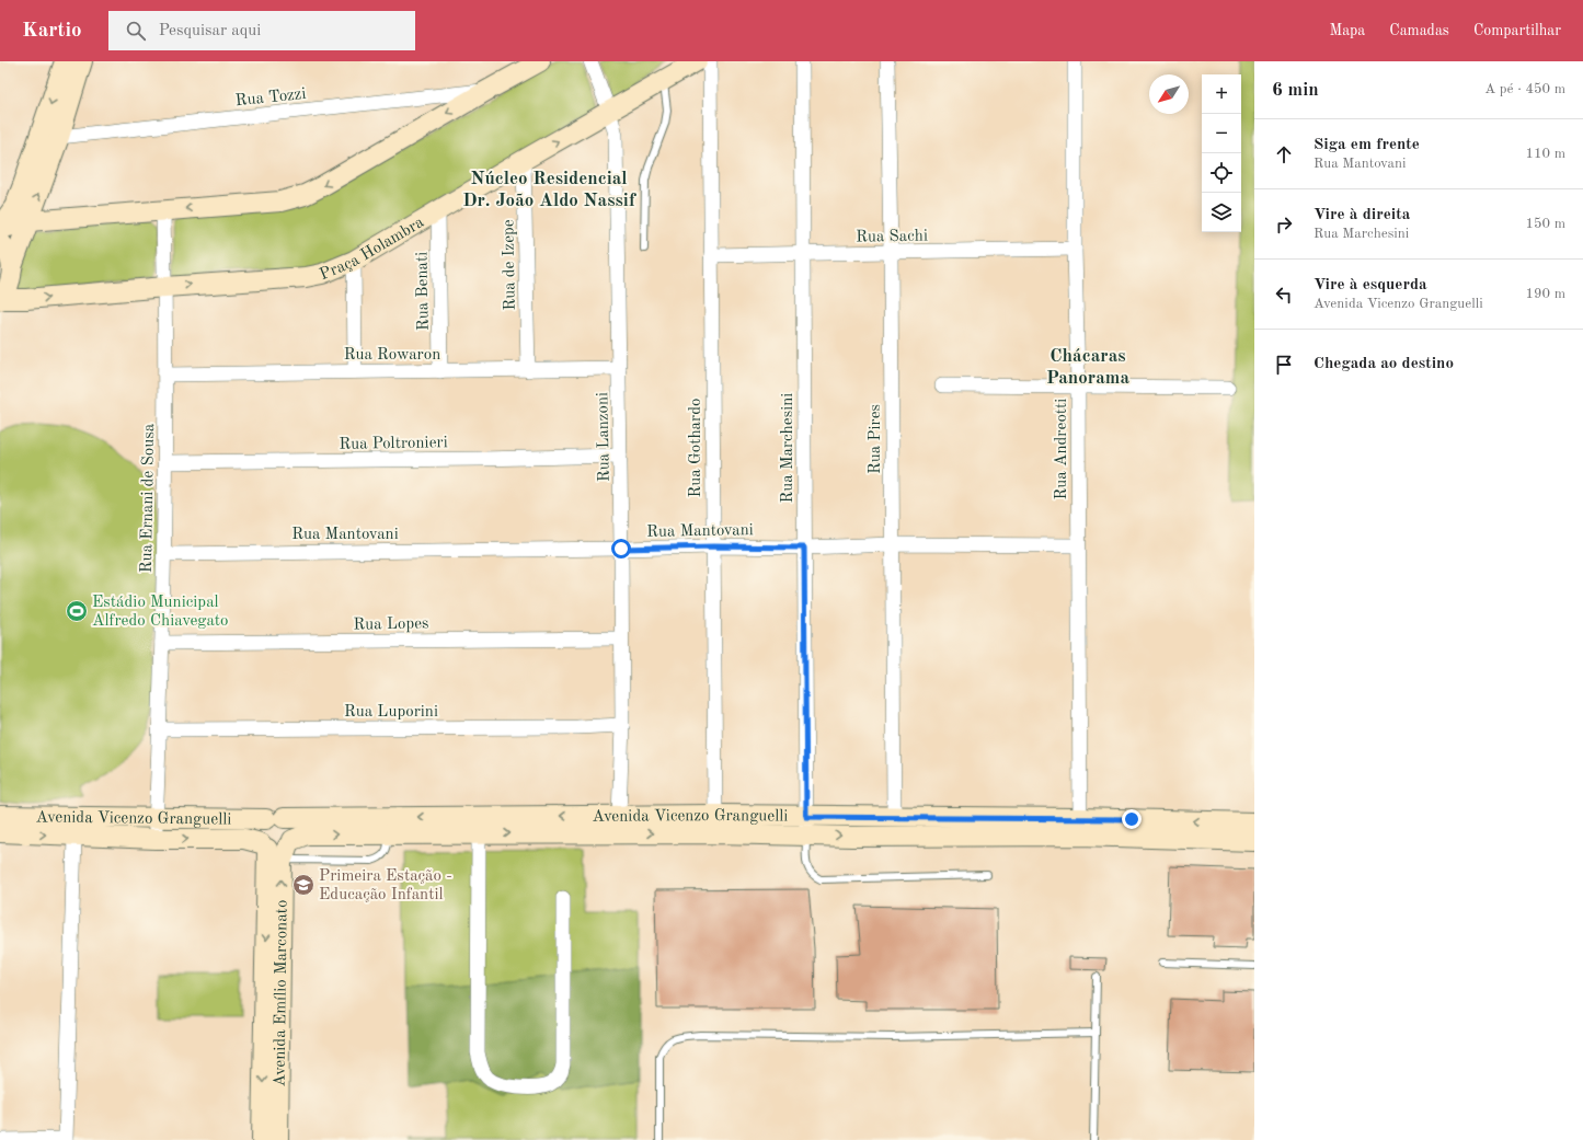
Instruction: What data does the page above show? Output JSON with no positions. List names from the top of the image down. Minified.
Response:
{"streets":{"street":["Rua Tozzi","Rua Sachi","Praça Holambra","Rua de Izepe","Rua Benati","Rua Rowaron","Rua Lanzoni","Rua Pires","Rua Poltronieri","Rua Gothardo","Rua Marchesini","Rua Andreotti","Rua Ernani de Sousa","Rua Mantovani","Rua Lopes","Rua Luporini","Avenida Vicenzo Granguelli","Avenida Emílio Marconato"]},"crossings":[["Rua Sachi","Rua Pires"],["Rua Sachi","Rua Gothardo"],["Rua Sachi","Rua Marchesini"],["Rua Sachi","Rua Andreotti"],["Praça Holambra","Rua de Izepe"],["Praça Holambra","Rua Benati"],["Praça Holambra","Rua Lanzoni"],["Praça Holambra","Rua Ernani de Sousa"],["Rua de Izepe","Rua Rowaron"],["Rua Benati","Rua Rowaron"],["Rua Rowaron","Rua Lanzoni"],["Rua Rowaron","Rua Ernani de Sousa"],["Rua Lanzoni","Rua Poltronieri"],["Rua Lanzoni","Rua Mantovani"],["Rua Lanzoni","Rua Lopes"],["Rua Lanzoni","Rua Luporini"],["Rua Lanzoni","Avenida Vicenzo Granguelli"],["Rua Pires","Rua Mantovani"],["Rua Pires","Avenida Vicenzo Granguelli"],["Rua Poltronieri","Rua Ernani de Sousa"],["Rua Gothardo","Rua Mantovani"],["Rua Gothardo","Avenida Vicenzo Granguelli"],["Rua Marchesini","Rua Mantovani"],["Rua Marchesini","Avenida Vicenzo Granguelli"],["Rua Andreotti","Rua Mantovani"],["Rua Andreotti","Avenida Vicenzo Granguelli"],["Rua Ernani de Sousa","Rua Mantovani"],["Rua Ernani de Sousa","Rua Lopes"],["Rua Ernani de Sousa","Rua Luporini"],["Rua Ernani de Sousa","Avenida Vicenzo Granguelli"],["Avenida Vicenzo Granguelli","Avenida Emílio Marconato"]],"districts":["Núcleo Residencial Dr. João Aldo Nassif","Chácaras Panorama"],"places":{"sports":["Estádio Municipal Alfredo Chiavegato"],"school or university":["Primeira Estação - Educação Infantil"]},"north":"bottom left","page":{"header":"Kartio","search":"Pesquisar aqui","nav":["Mapa","Camadas","Compartilhar"],"heading":["6 min","A pé · 450 m"],"map_buttons":["+","−"],"list":[["Siga em frente","Rua Mantovani","110 m"],["Vire à direita","Rua Marchesini","150 m"],["Vire à esquerda","Avenida Vicenzo Granguelli","190 m"],"Chegada ao destino"]}}
